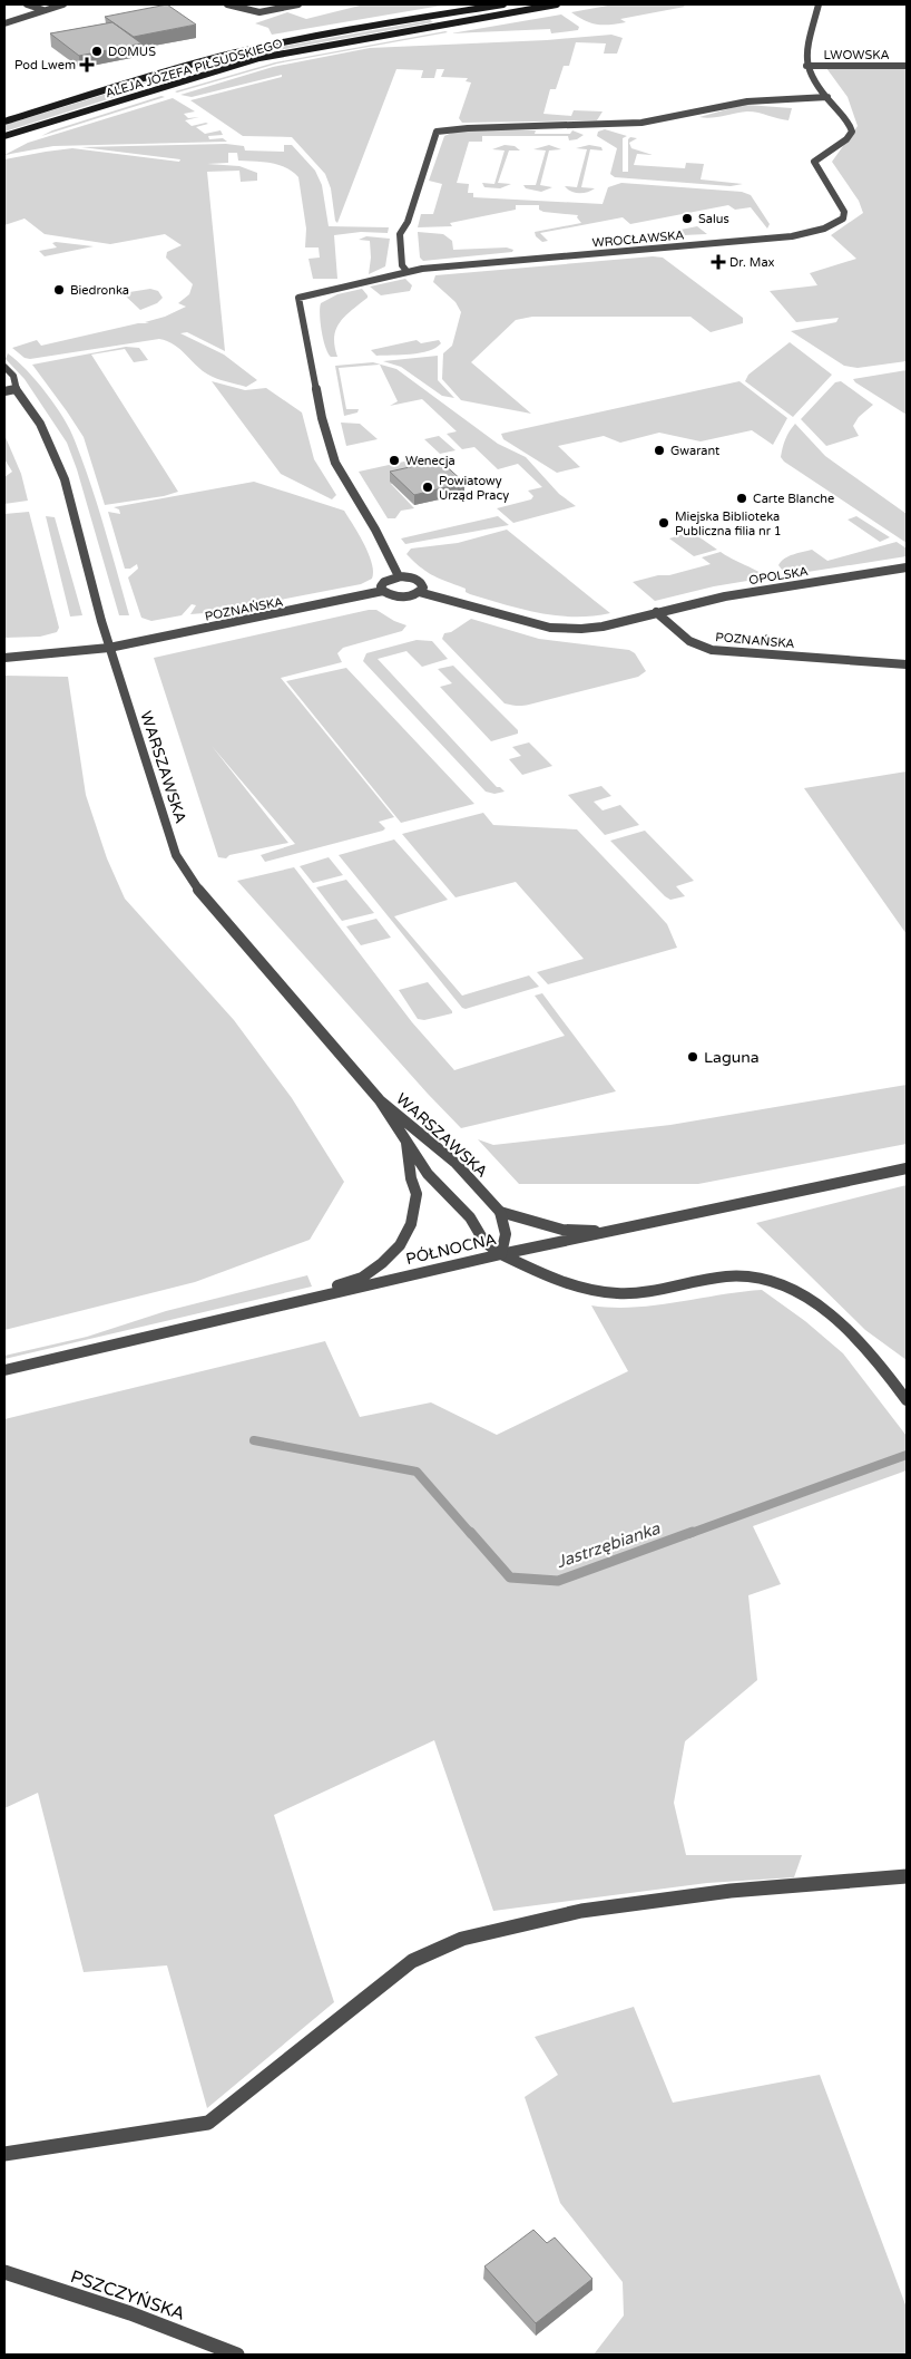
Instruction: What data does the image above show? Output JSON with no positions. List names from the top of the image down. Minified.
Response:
{"streets":{"main road":["ALEJA JÓZEFA PIŁSUDSKIEGO"],"street":["LWOWSKA","WROCŁAWSKA","OPOLSKA","POZNAŃSKA","WARSZAWSKA","PÓŁNOCNA","PSZCZYŃSKA"]},"crossings":[["LWOWSKA","WROCŁAWSKA"],["OPOLSKA","POZNAŃSKA"],["POZNAŃSKA","WARSZAWSKA"],["WARSZAWSKA","PÓŁNOCNA"]],"water":["Jastrzębianka"],"places":{"other":["DOMUS","Salus","Biedronka","Gwarant","Wenecja","Powiatowy Urząd Pracy","Carte Blanche","Miejska Biblioteka Publiczna filia nr 1","Laguna"],"health":["Pod Lwem","Dr. Max"]}}
